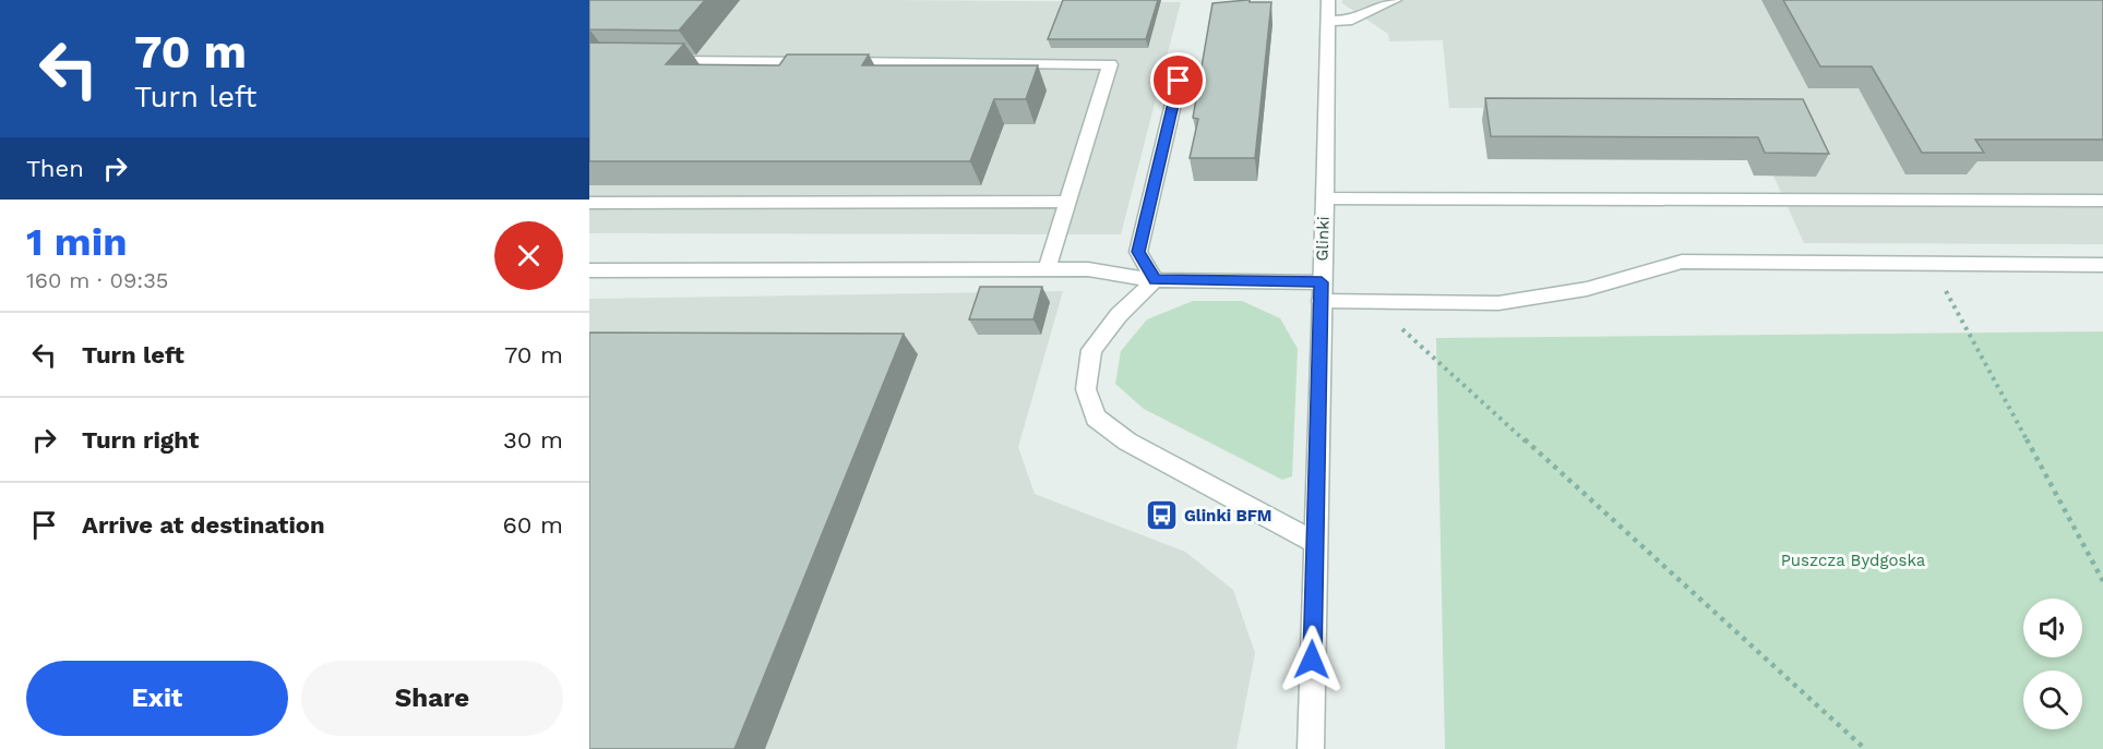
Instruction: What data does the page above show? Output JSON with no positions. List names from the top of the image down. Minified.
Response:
{"streets":{"street":["Glinki"]},"parks":["Puszcza Bydgoska"],"places":{"bus stop":["Glinki BFM"]},"page":{"turn":["70 m","Turn left"],"then":"Then","heading":["1 min","160 m · 09:35"],"list":[{"name":"Turn left","value":"70 m"},{"name":"Turn right","value":"30 m"},{"name":"Arrive at destination","value":"60 m"}],"buttons":["Exit","Share"]}}
